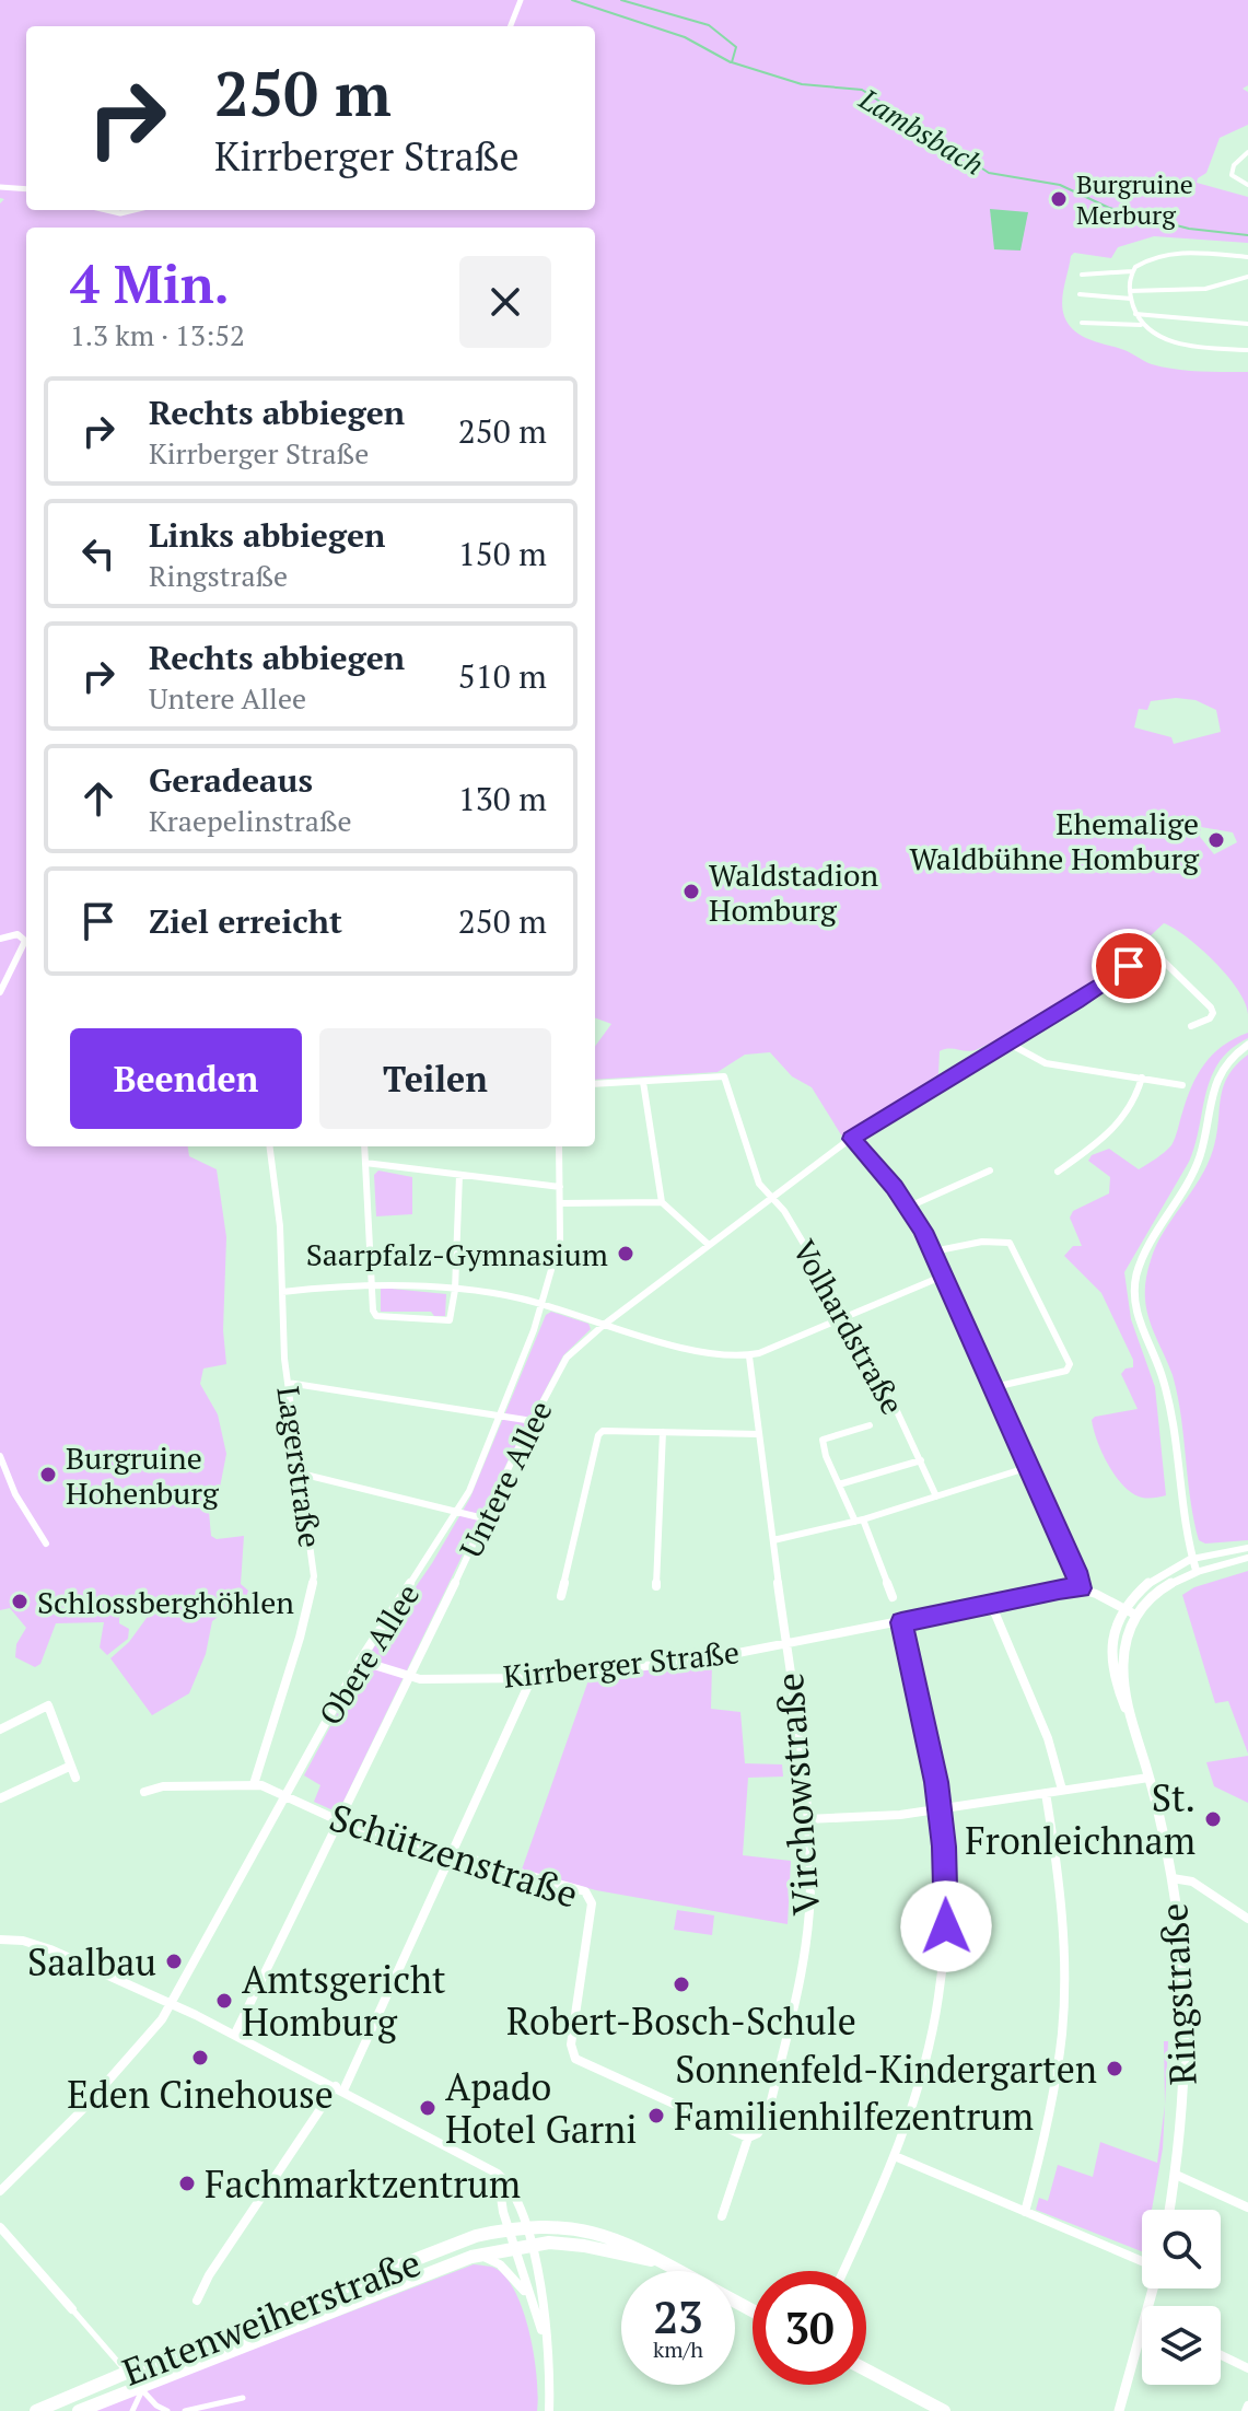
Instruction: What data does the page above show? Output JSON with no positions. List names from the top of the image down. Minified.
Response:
{"streets":{"main road":["Entenweiherstraße"],"street":["Volhardstraße","Lagerstraße","Untere Allee","Obere Allee","Kirrberger Straße","Virchowstraße","Schützenstraße","Ringstraße"]},"crossings":[["Volhardstraße","Untere Allee"],["Lagerstraße","Schützenstraße"],["Untere Allee","Kirrberger Straße"],["Untere Allee","Schützenstraße"],["Obere Allee","Kirrberger Straße"],["Obere Allee","Schützenstraße"],["Kirrberger Straße","Virchowstraße"],["Virchowstraße","Schützenstraße"]],"water":["Lambsbach"],"places":["Burgruine Merburg","Ehemalige Waldbühne Homburg","Waldstadion Homburg","Saarpfalz-Gymnasium","Burgruine Hohenburg","Schlossberghöhlen","St. Fronleichnam","Saalbau","Robert-Bosch-Schule","Amtsgericht Homburg","Eden Cinehouse","Sonnenfeld-Kindergarten","Apado Hotel Garni","Familienhilfezentrum","Fachmarktzentrum"],"page":{"turn":["250 m","Kirrberger Straße"],"heading":["4 Min.","1.3 km · 13:52"],"list":[{"name":"Rechts abbiegen","note":"Kirrberger Straße","value":"250 m"},{"name":"Links abbiegen","note":"Ringstraße","value":"150 m"},{"name":"Rechts abbiegen","note":"Untere Allee","value":"510 m"},{"name":"Geradeaus","note":"Kraepelinstraße","value":"130 m"},{"name":"Ziel erreicht","value":"250 m"}],"buttons":["Beenden","Teilen"],"speed":"23 km/h","limit":"30"}}
